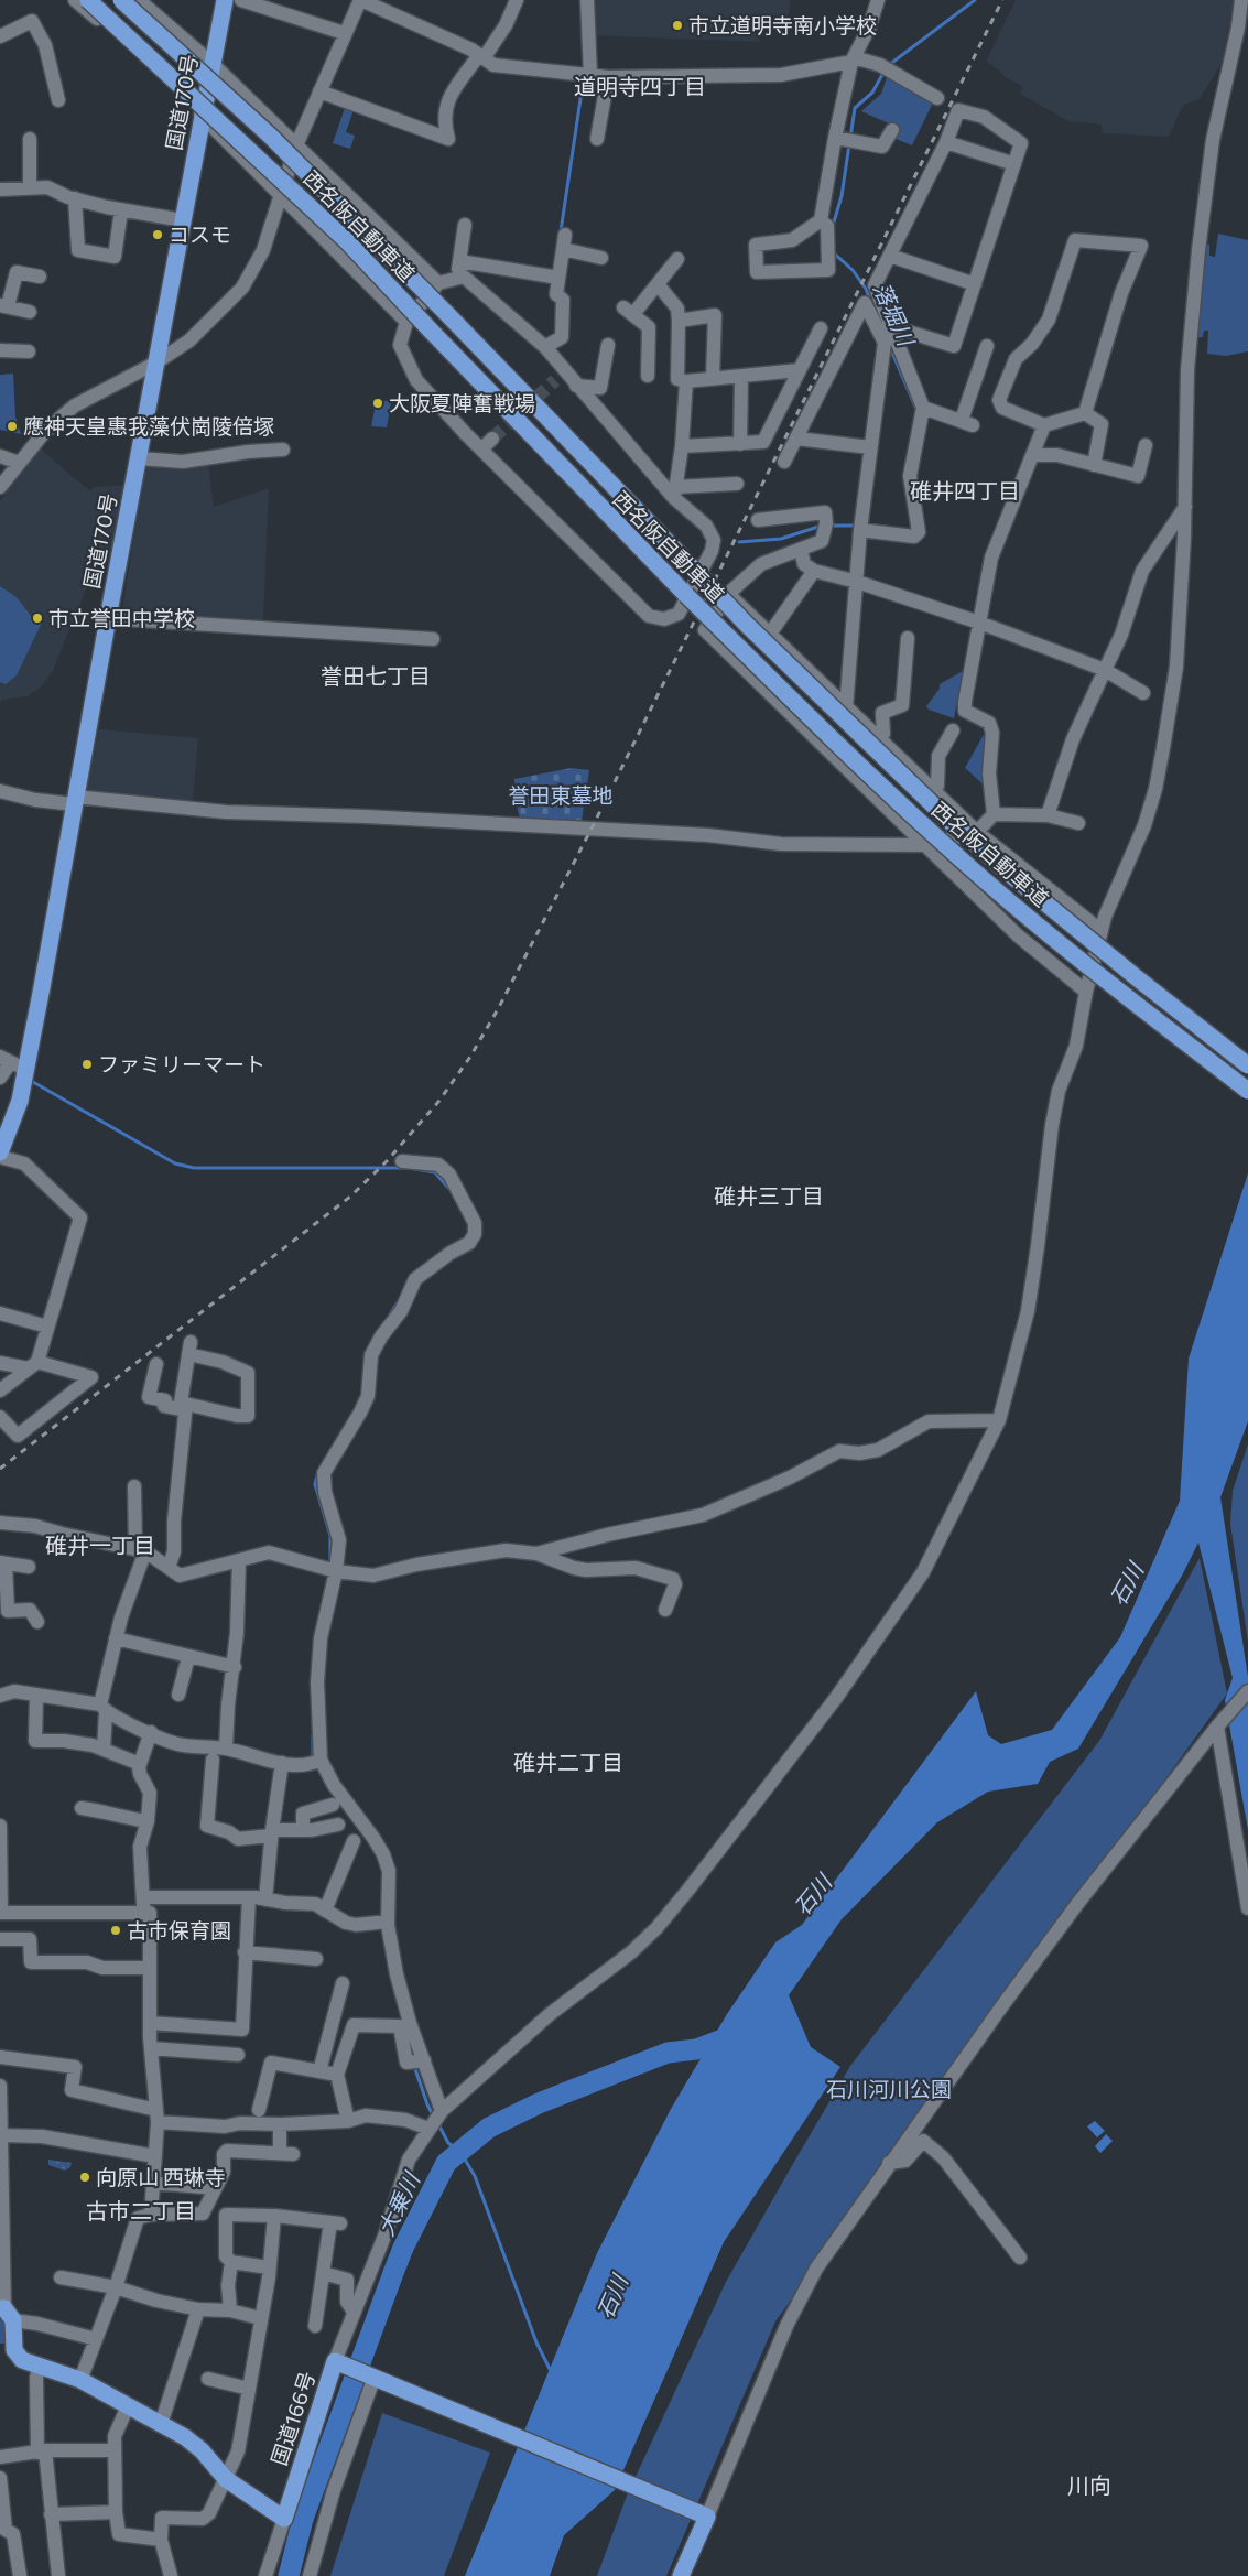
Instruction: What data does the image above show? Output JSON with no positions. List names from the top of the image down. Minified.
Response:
{"streets":{"highway":["国道170号","西名阪自動車道","国道166号"]},"districts":["道明寺四丁目","碓井四丁目","誉田七丁目","碓井三丁目","碓井一丁目","碓井二丁目","古市二丁目","川向"],"water":["落堀川","石川","大乗川"],"parks":["誉田東墓地","石川河川公園"],"places":["市立道明寺南小学校","コスモ","大阪夏陣奮戦場","應神天皇惠我藻伏崗陵倍塚","市立誉田中学校","ファミリーマート","古市保育園","向原山 西琳寺"]}
